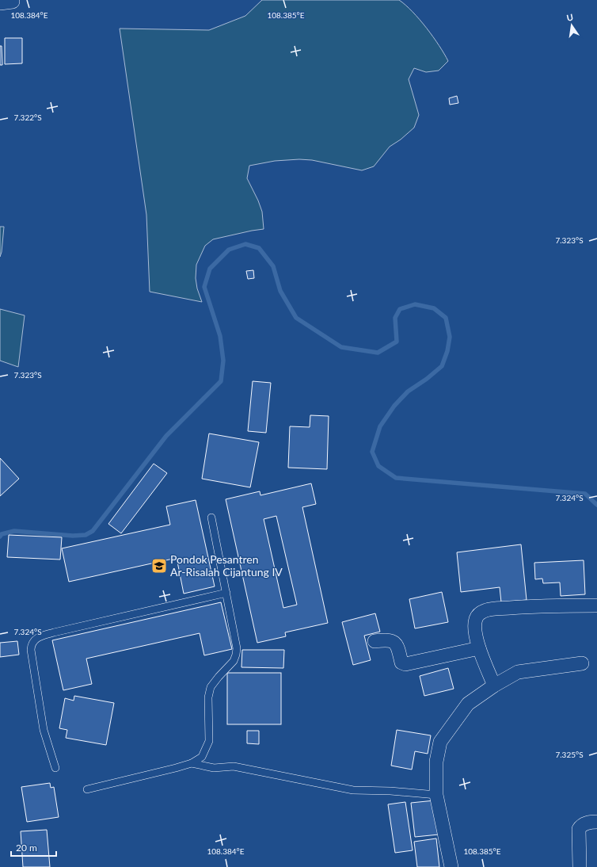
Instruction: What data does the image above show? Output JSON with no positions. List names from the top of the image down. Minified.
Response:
{"places":{"school or university":["Pondok Pesantren Ar-Risalah Cijantung IV"]},"scale_bar":"20 m","north":"top","coordinates":["108.384°E","108.385°E","7.322°S","7.323°S","7.324°S","7.325°S"]}
